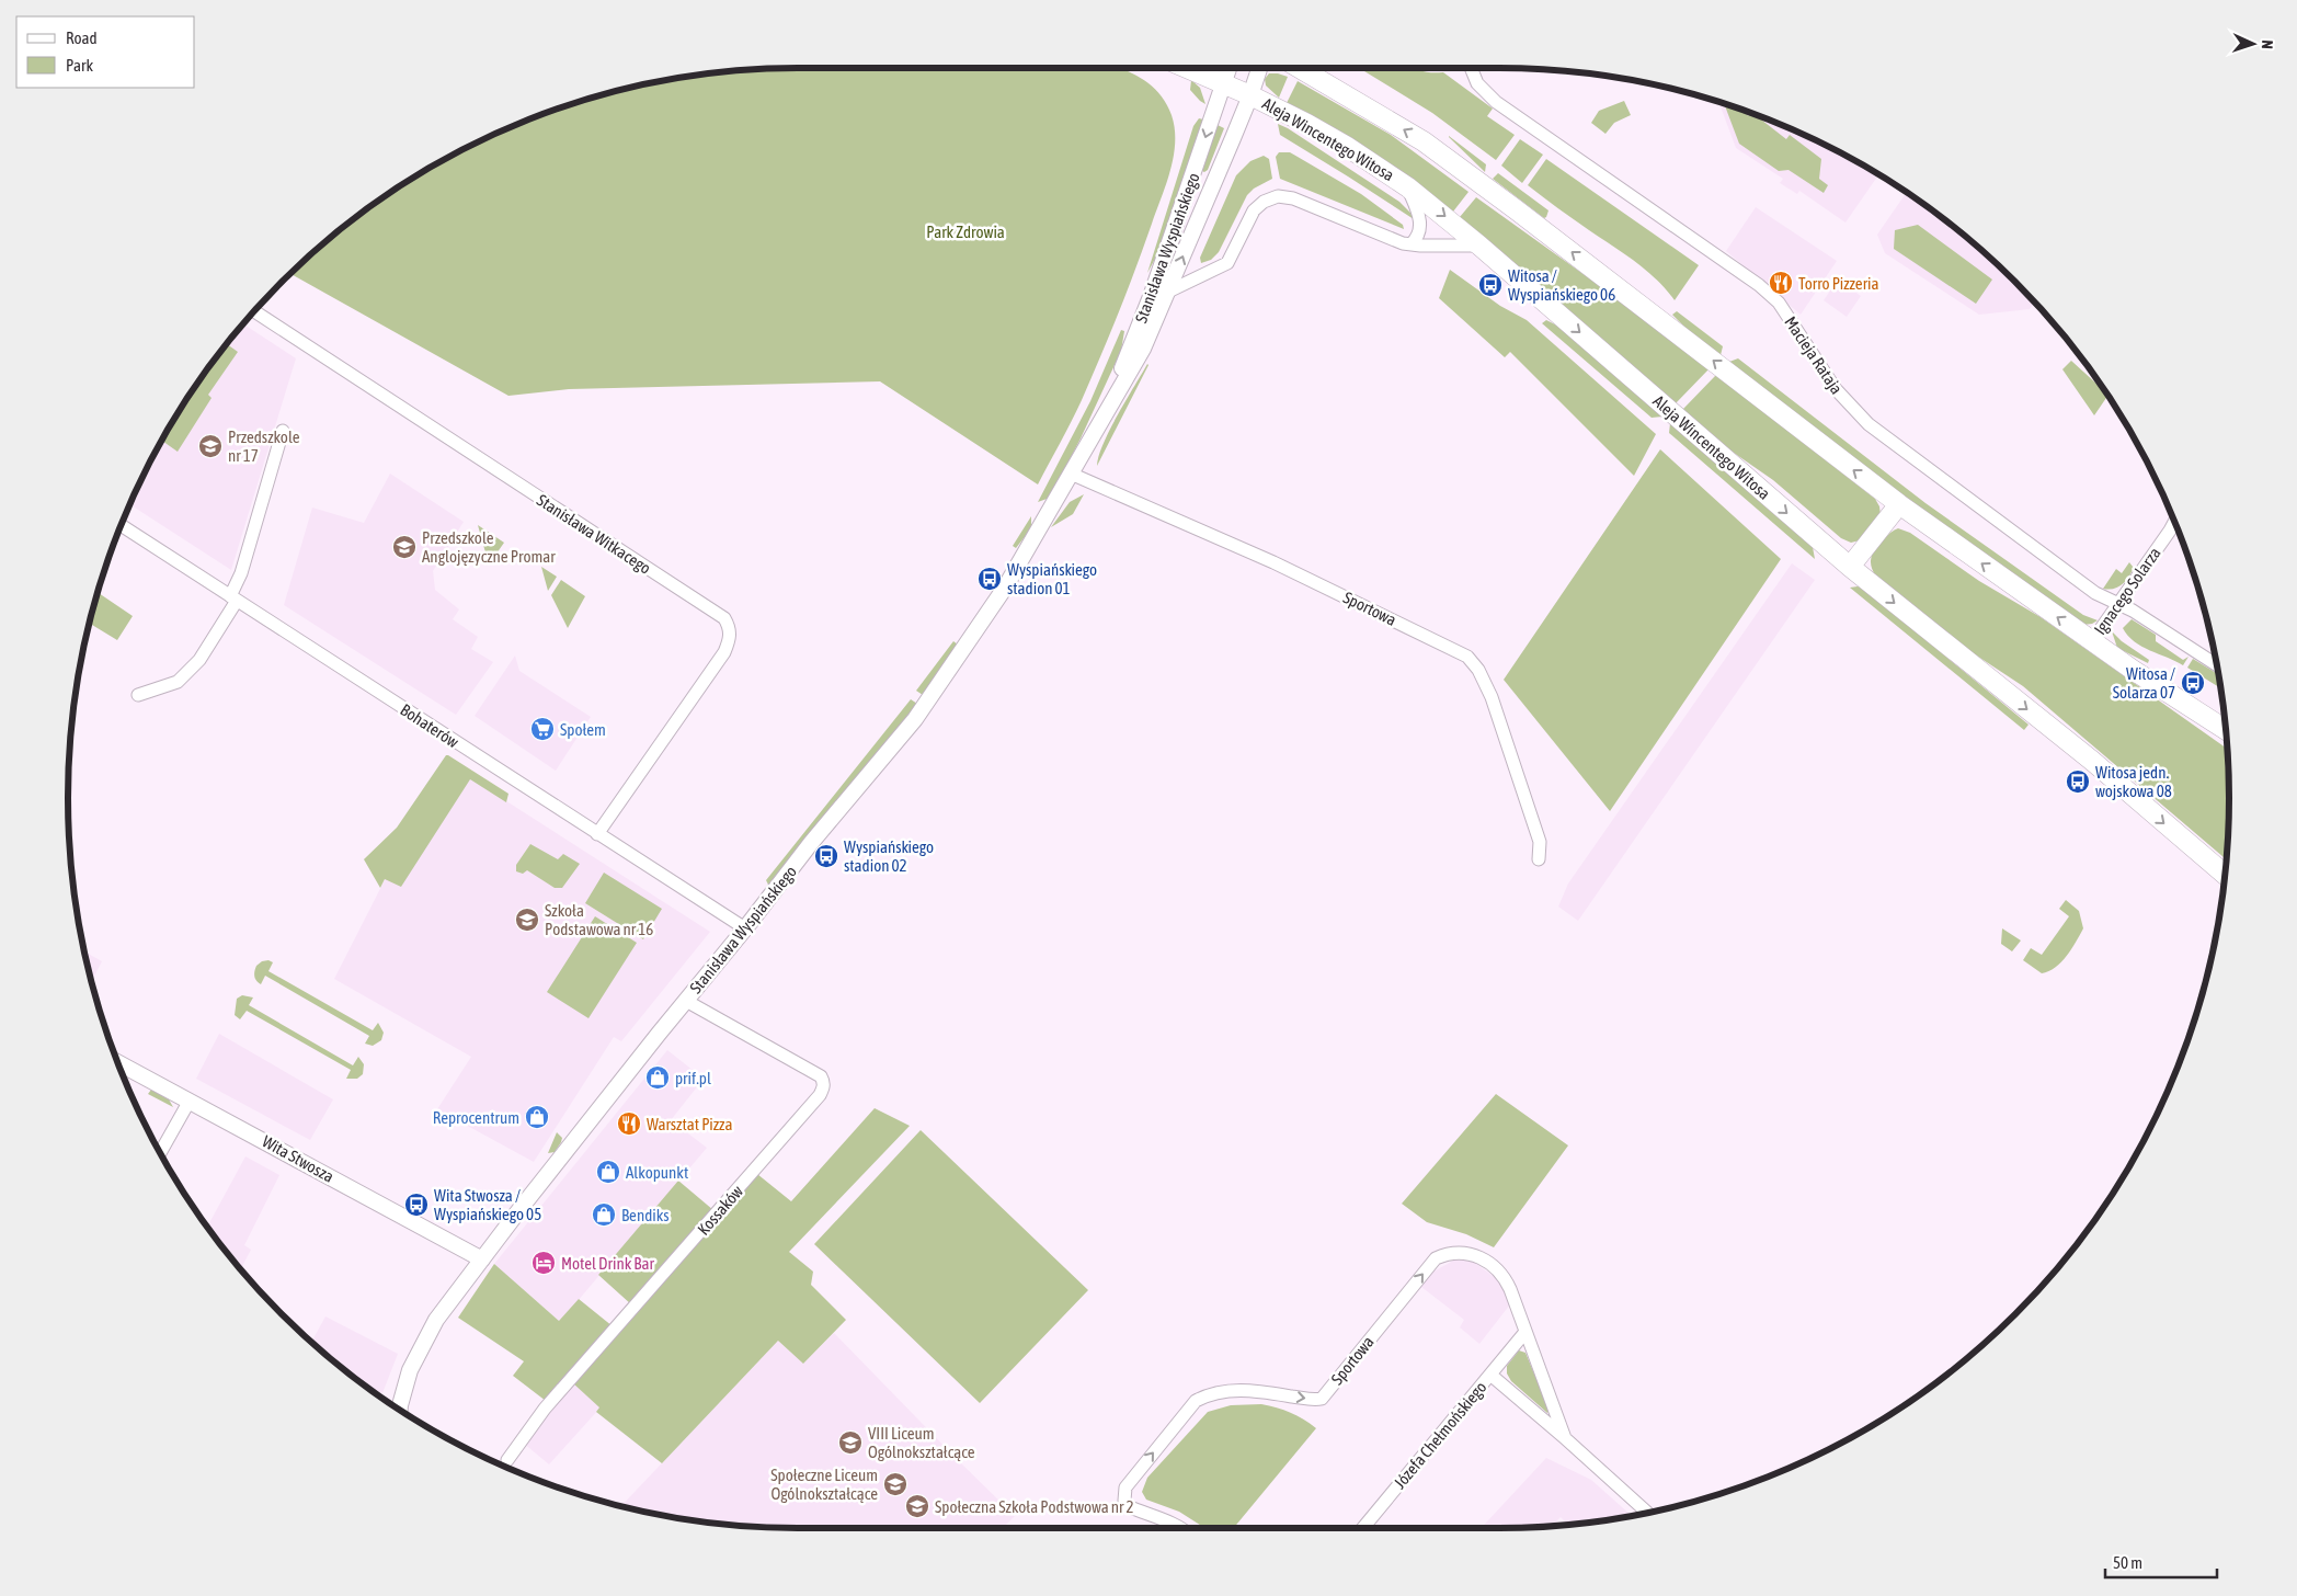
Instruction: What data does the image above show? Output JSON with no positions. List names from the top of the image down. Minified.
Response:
{"streets":{"main road":["Aleja Wincentego Witosa"],"street":["Stanisława Wyspiańskiego","Macieja Rataja","Stanisława Witkacego","Ignacego Solarza","Sportowa","Bohaterów","Wita Stwosza","Kossaków","Józefa Chełmońskiego"]},"crossings":[["Aleja Wincentego Witosa","Stanisława Wyspiańskiego"],["Stanisława Wyspiańskiego","Sportowa"],["Stanisława Wyspiańskiego","Bohaterów"],["Stanisława Wyspiańskiego","Wita Stwosza"],["Stanisława Wyspiańskiego","Kossaków"],["Macieja Rataja","Ignacego Solarza"],["Stanisława Witkacego","Bohaterów"],["Sportowa","Józefa Chełmońskiego"]],"parks":["Park Zdrowia"],"places":{"restaurant":["Torro Pizzeria","Warsztat Pizza"],"bus stop":["Witosa / Wyspiańskiego 06","Wyspiańskiego stadion 01","Witosa / Solarza 07","Witosa jedn. wojskowa 08","Wyspiańskiego stadion 02","Wita Stwosza / Wyspiańskiego 05"],"school or university":["Przedszkole nr 17","Przedszkole Anglojęzyczne Promar","Szkoła Podstawowa nr 16","VIII Liceum Ogólnokształcące","Społeczne Liceum Ogólnokształcące","Społeczna Szkoła Podstwowa nr 2"],"supermarket":["Społem"],"shop":["prif.pl","Reprocentrum","Alkopunkt","Bendiks"],"hotel":["Motel Drink Bar"]},"legend":["Road","Park"],"scale_bar":"50 m","north":"right"}
